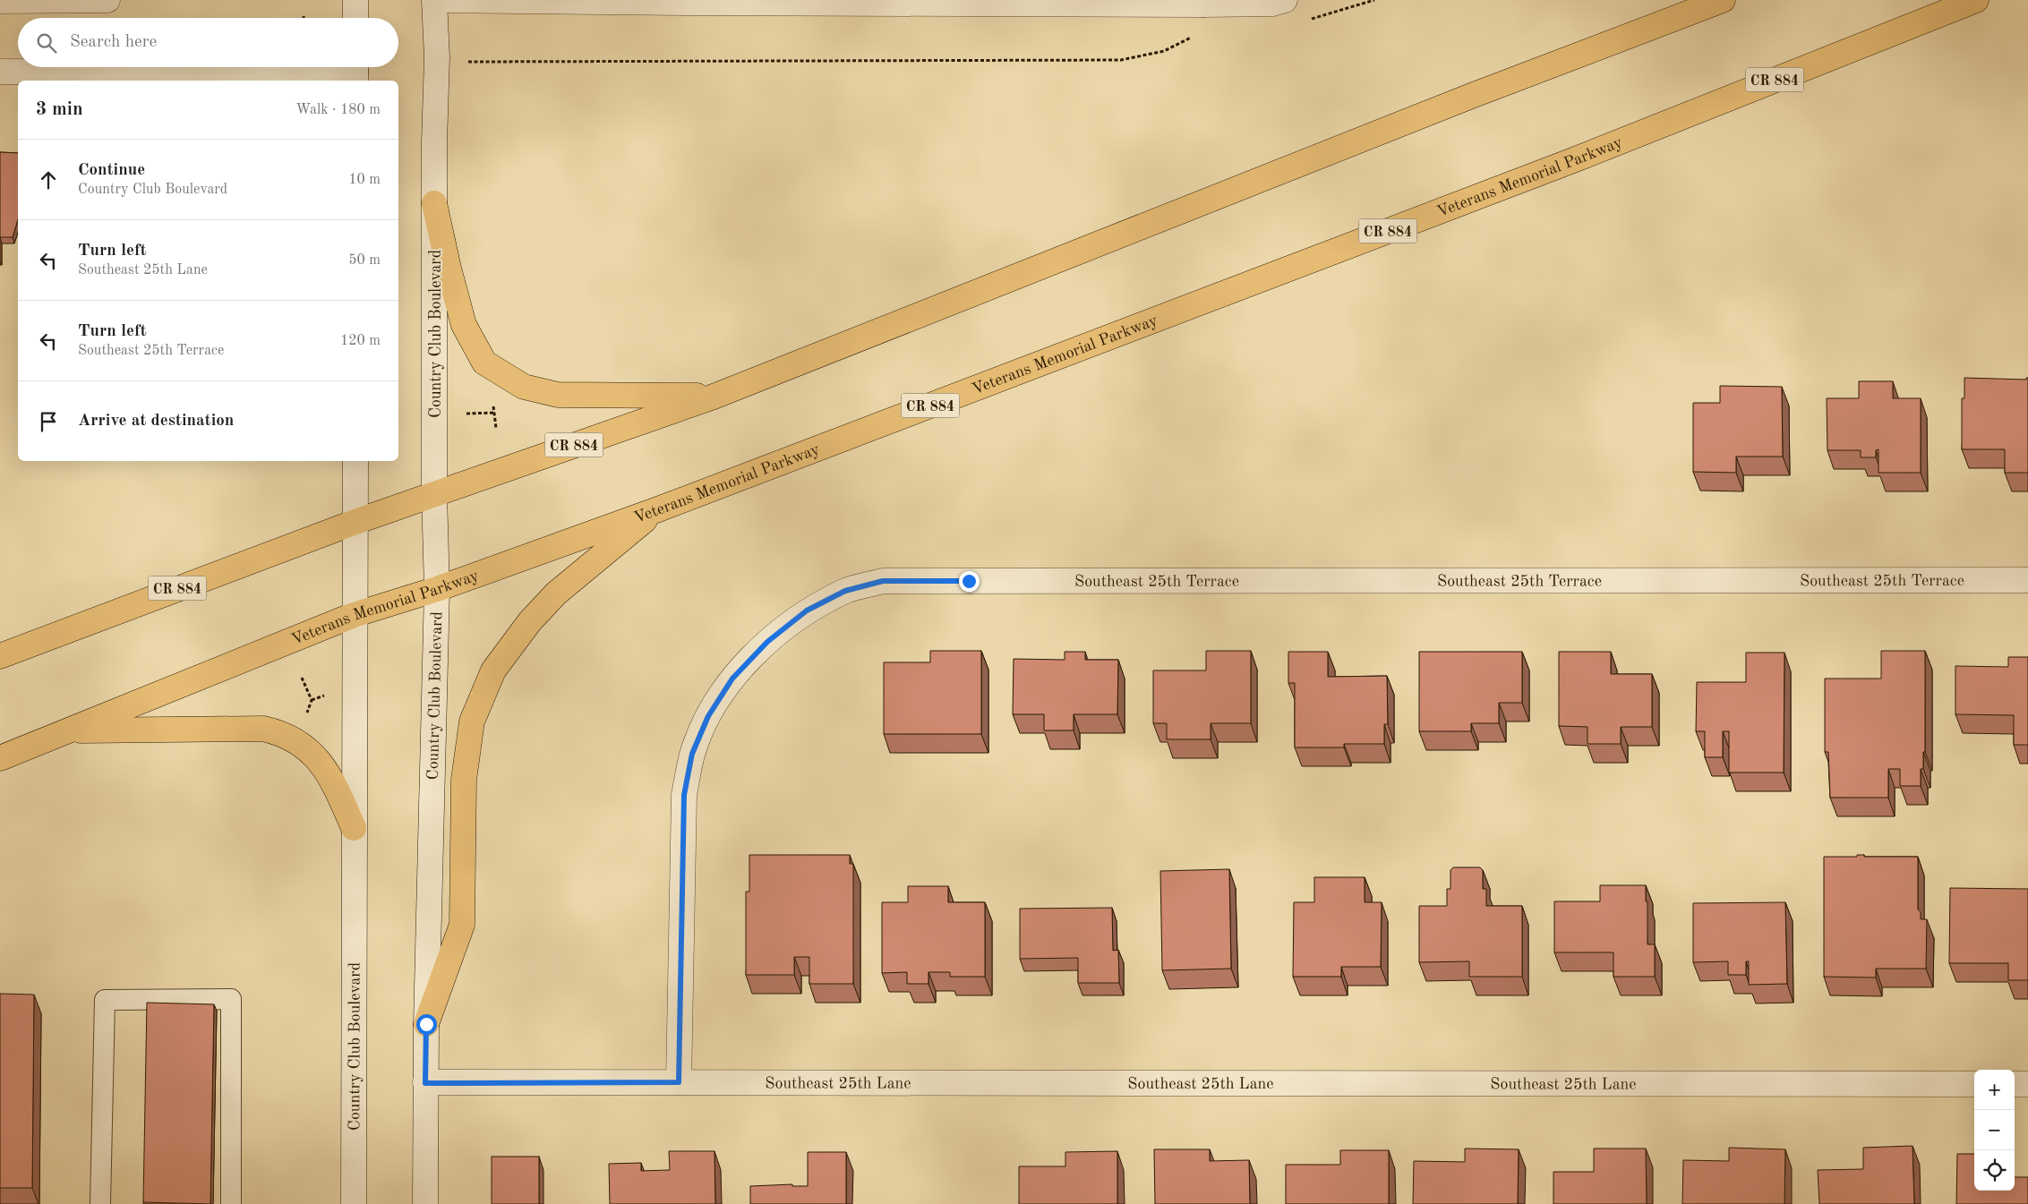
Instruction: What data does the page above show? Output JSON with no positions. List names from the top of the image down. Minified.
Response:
{"streets":{"highway":["CR 884","Veterans Memorial Parkway"],"street":["Country Club Boulevard","Southeast 25th Terrace","Southeast 25th Lane"]},"crossings":[["CR 884","Country Club Boulevard"],["Veterans Memorial Parkway","Country Club Boulevard"],["Country Club Boulevard","Southeast 25th Lane"],["Southeast 25th Terrace","Southeast 25th Lane"]],"page":{"search":"Search here","heading":["3 min","Walk · 180 m"],"list":[["Continue","Country Club Boulevard","10 m"],["Turn left","Southeast 25th Lane","50 m"],["Turn left","Southeast 25th Terrace","120 m"],"Arrive at destination"],"map_buttons":["+","−"]}}
